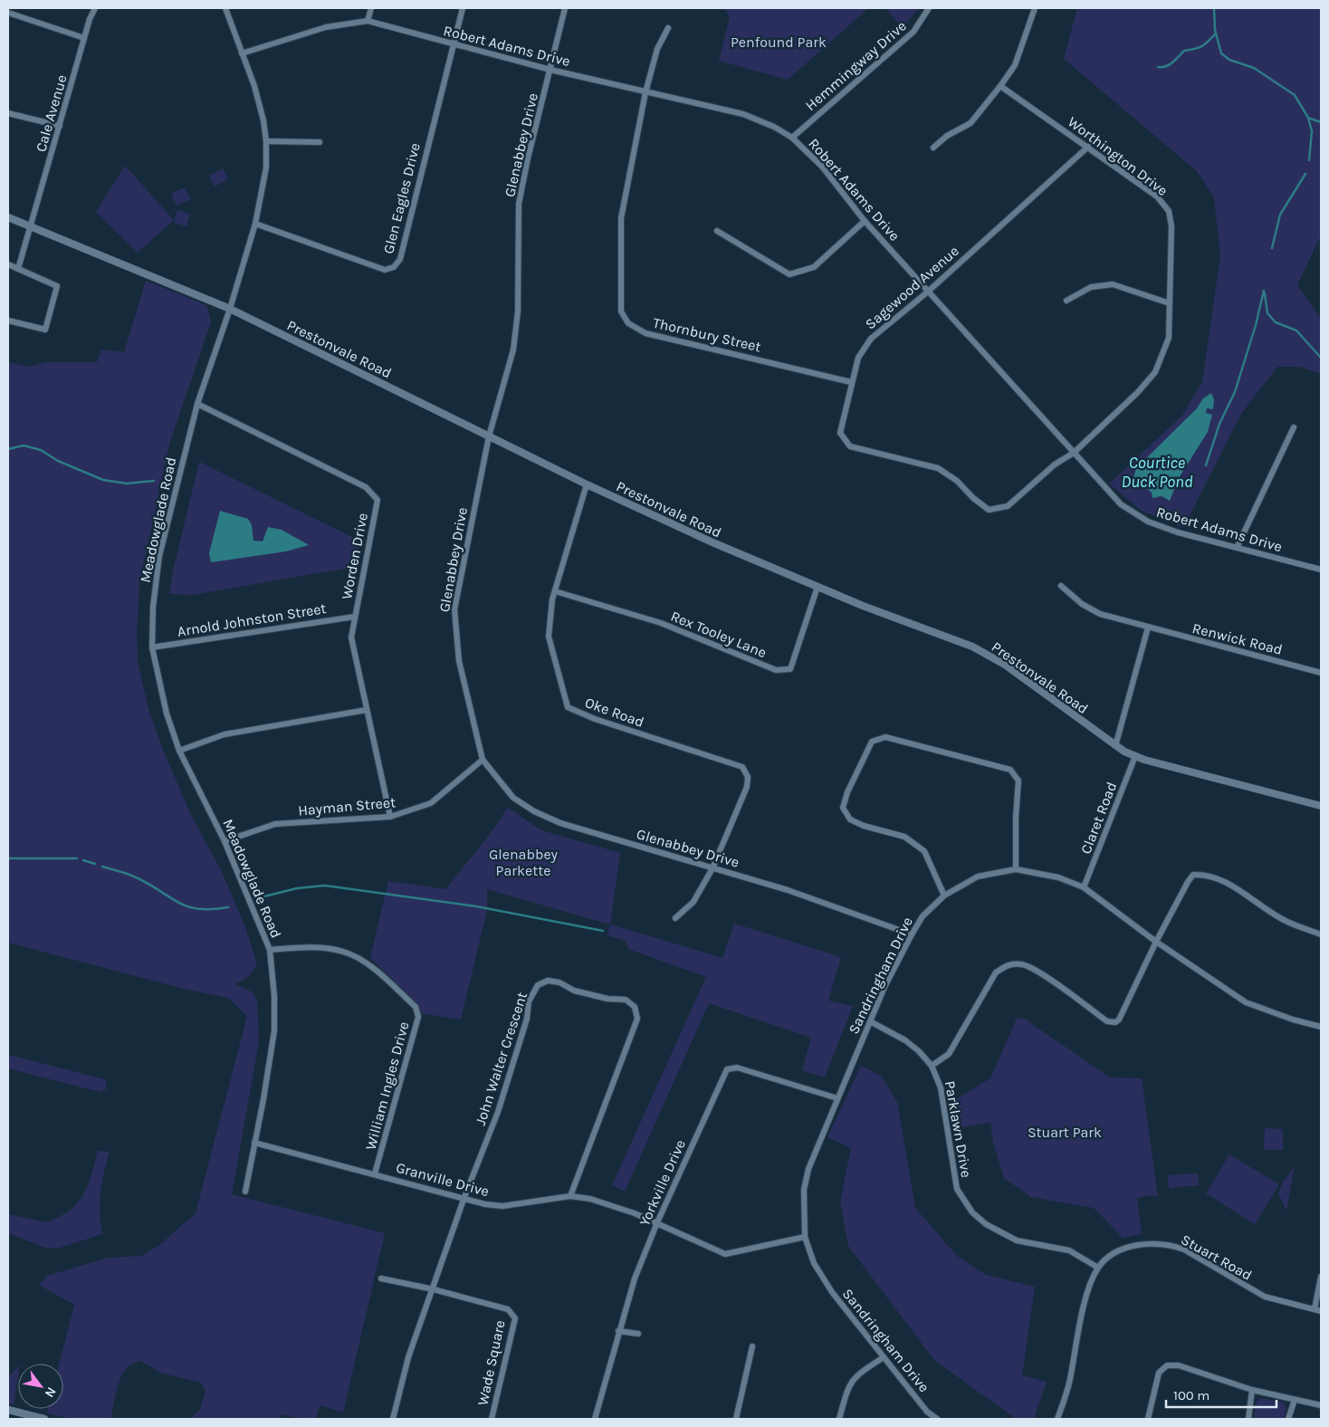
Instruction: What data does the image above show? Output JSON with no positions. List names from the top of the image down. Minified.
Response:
{"streets":{"street":["Robert Adams Drive","Hemmingway Drive","Cale Avenue","Glenabbey Drive","Worthington Drive","Glen Eagles Drive","Sagewood Avenue","Thornbury Street","Prestonvale Road","Meadowglade Road","Worden Drive","Arnold Johnston Street","Rex Tooley Lane","Renwick Road","Oke Road","Hayman Street","Claret Road","Sandringham Drive","John Walter Crescent","William Ingles Drive","Parklawn Drive","Granville Drive","Yorkville Drive","Stuart Road","Wade Square"]},"crossings":[["Robert Adams Drive","Hemmingway Drive"],["Robert Adams Drive","Glenabbey Drive"],["Robert Adams Drive","Worthington Drive"],["Robert Adams Drive","Glen Eagles Drive"],["Robert Adams Drive","Sagewood Avenue"],["Robert Adams Drive","Thornbury Street"],["Robert Adams Drive","Meadowglade Road"],["Cale Avenue","Prestonvale Road"],["Glenabbey Drive","Prestonvale Road"],["Glenabbey Drive","Oke Road"],["Glenabbey Drive","Hayman Street"],["Glenabbey Drive","Sandringham Drive"],["Worthington Drive","Sagewood Avenue"],["Glen Eagles Drive","Meadowglade Road"],["Sagewood Avenue","Thornbury Street"],["Prestonvale Road","Meadowglade Road"],["Prestonvale Road","Rex Tooley Lane"],["Prestonvale Road","Oke Road"],["Prestonvale Road","Claret Road"],["Meadowglade Road","Worden Drive"],["Meadowglade Road","Arnold Johnston Street"],["Meadowglade Road","Hayman Street"],["Meadowglade Road","William Ingles Drive"],["Meadowglade Road","Granville Drive"],["Worden Drive","Arnold Johnston Street"],["Worden Drive","Hayman Street"],["Rex Tooley Lane","Oke Road"],["Claret Road","Sandringham Drive"],["Sandringham Drive","Parklawn Drive"],["Sandringham Drive","Granville Drive"],["Sandringham Drive","Yorkville Drive"],["John Walter Crescent","Granville Drive"],["William Ingles Drive","Granville Drive"],["Parklawn Drive","Stuart Road"],["Granville Drive","Yorkville Drive"]],"water":["Courtice Duck Pond"],"parks":["Penfound Park","Glenabbey Parkette","Stuart Park"],"scale_bar":"100 m","north":"bottom right"}
